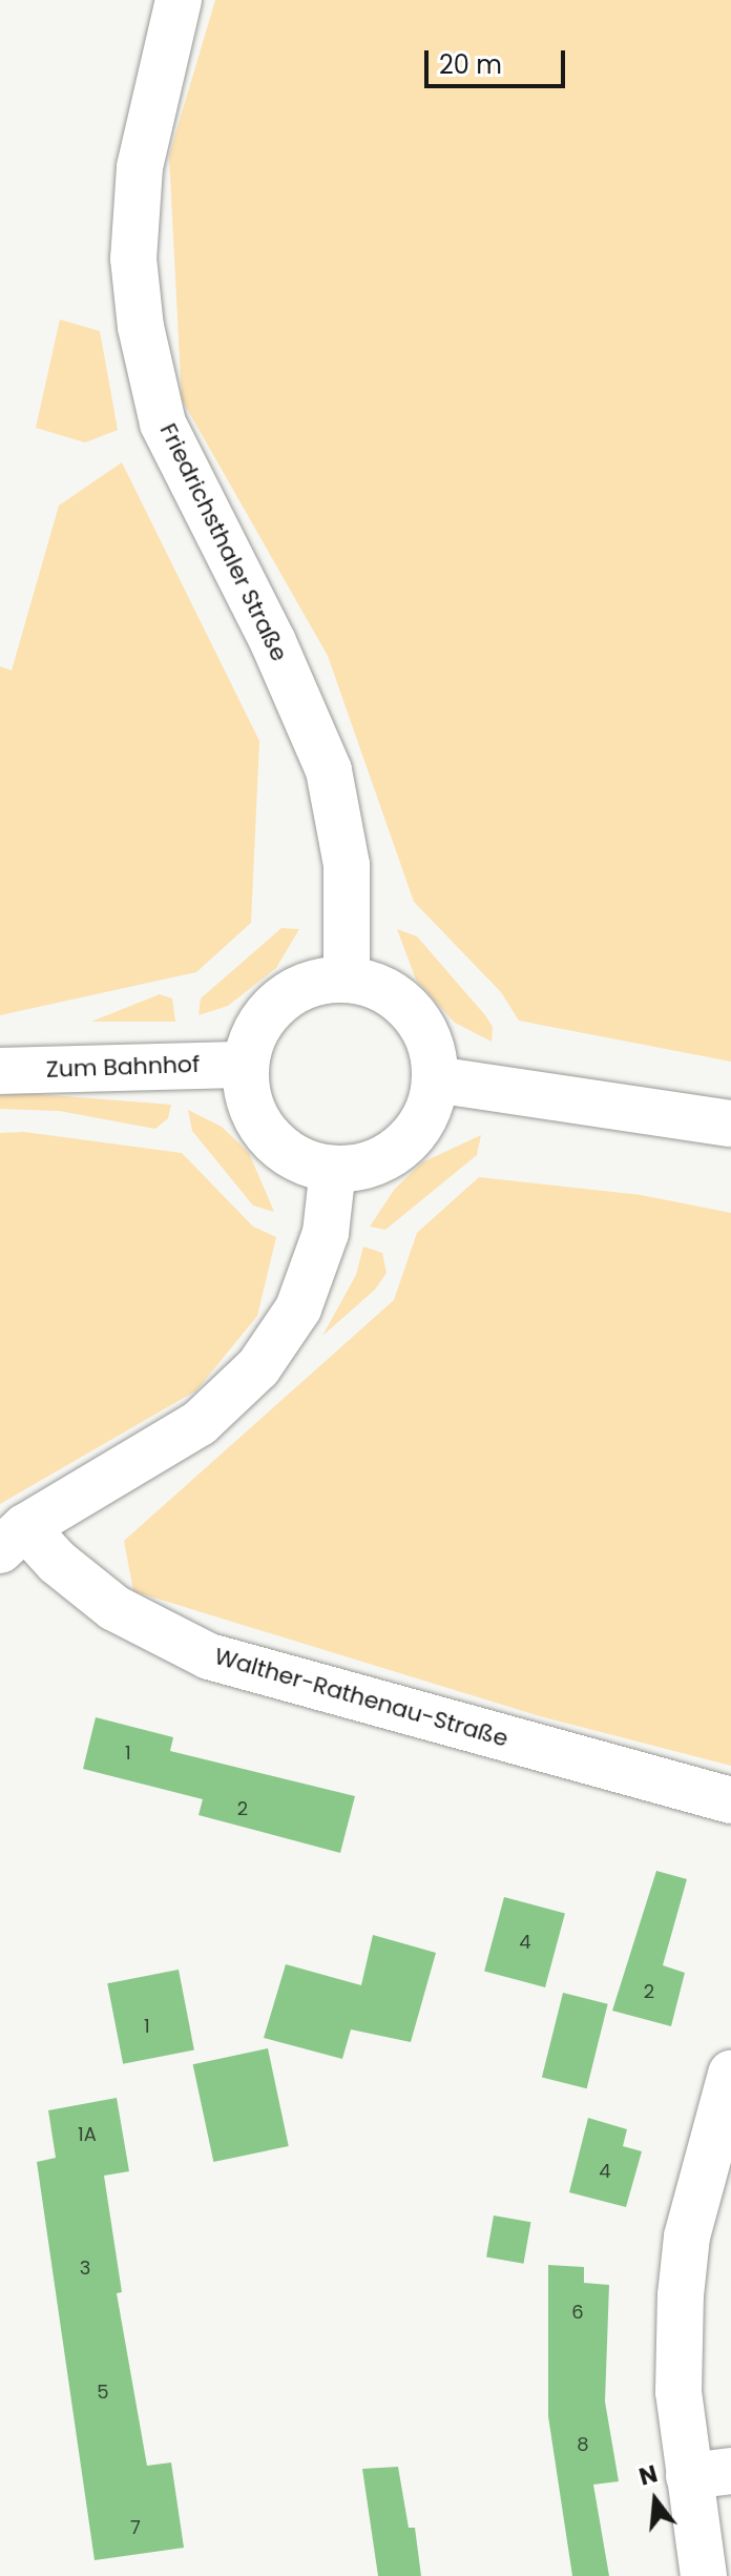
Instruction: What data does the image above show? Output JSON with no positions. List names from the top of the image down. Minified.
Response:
{"streets":{"street":["Friedrichsthaler Straße","Zum Bahnhof","Walther-Rathenau-Straße"]},"crossings":[["Friedrichsthaler Straße","Zum Bahnhof"]],"house_numbers":["1","2","4","2","1","1A","4","3","6","5","8","7"],"scale_bar":"20 m","north":"top"}
